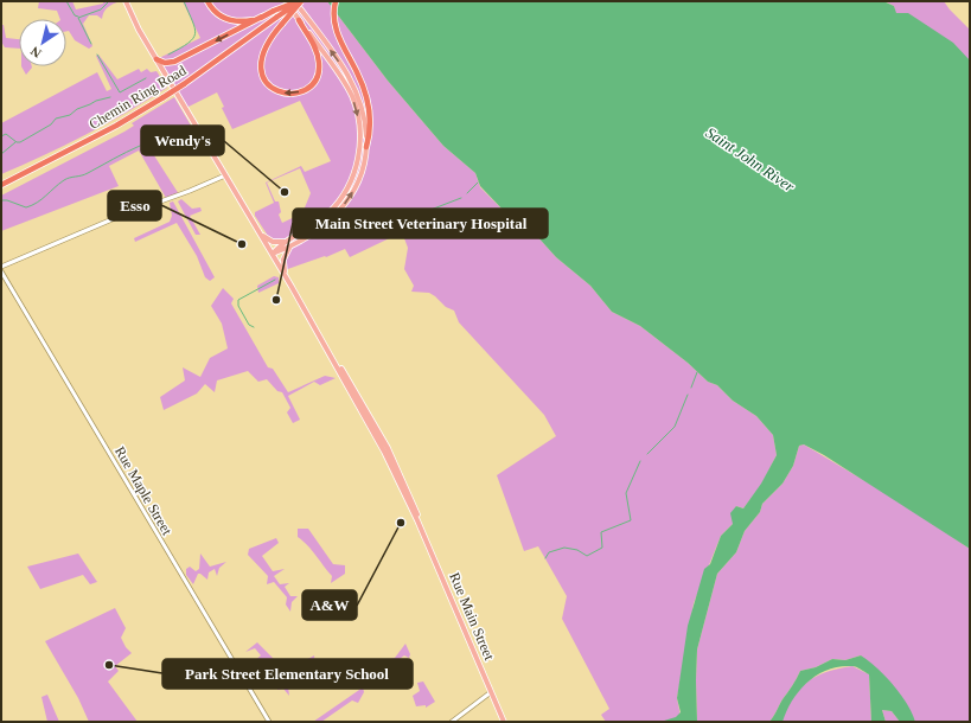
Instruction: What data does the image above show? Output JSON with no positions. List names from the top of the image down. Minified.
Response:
{"streets":{"highway":["Chemin Ring Road"],"main road":["Rue Main Street"],"street":["Rue Maple Street"]},"water":["Saint John River"],"places":["Wendy's","Esso","Main Street Veterinary Hospital","A&W","Park Street Elementary School"],"north":"bottom left"}
